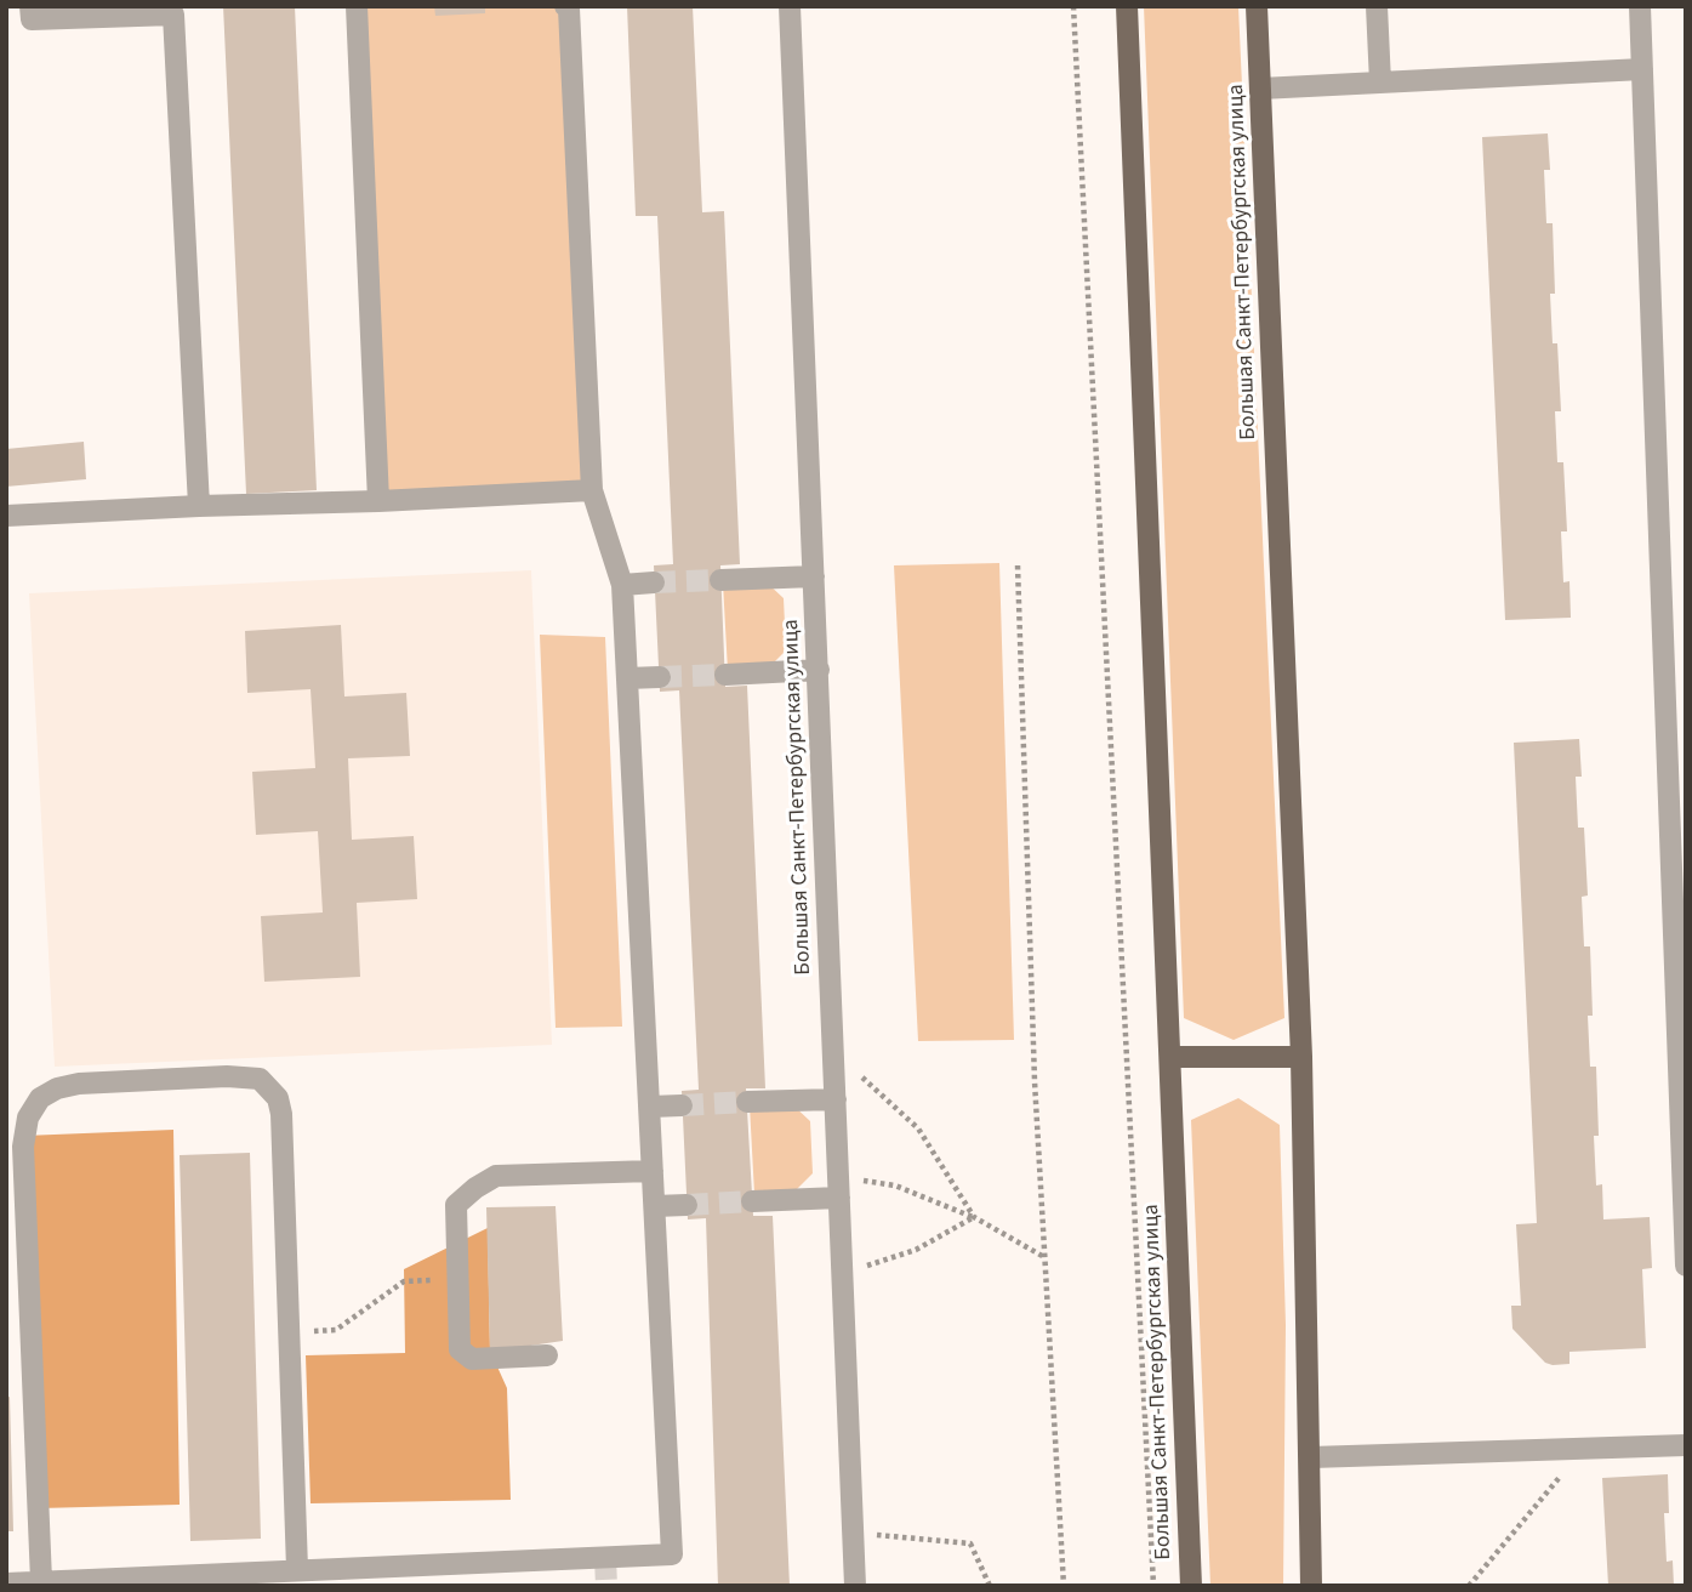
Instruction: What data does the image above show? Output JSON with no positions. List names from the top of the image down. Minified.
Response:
{"streets":{"main road":["Большая Санкт-Петербургская улица"]}}
